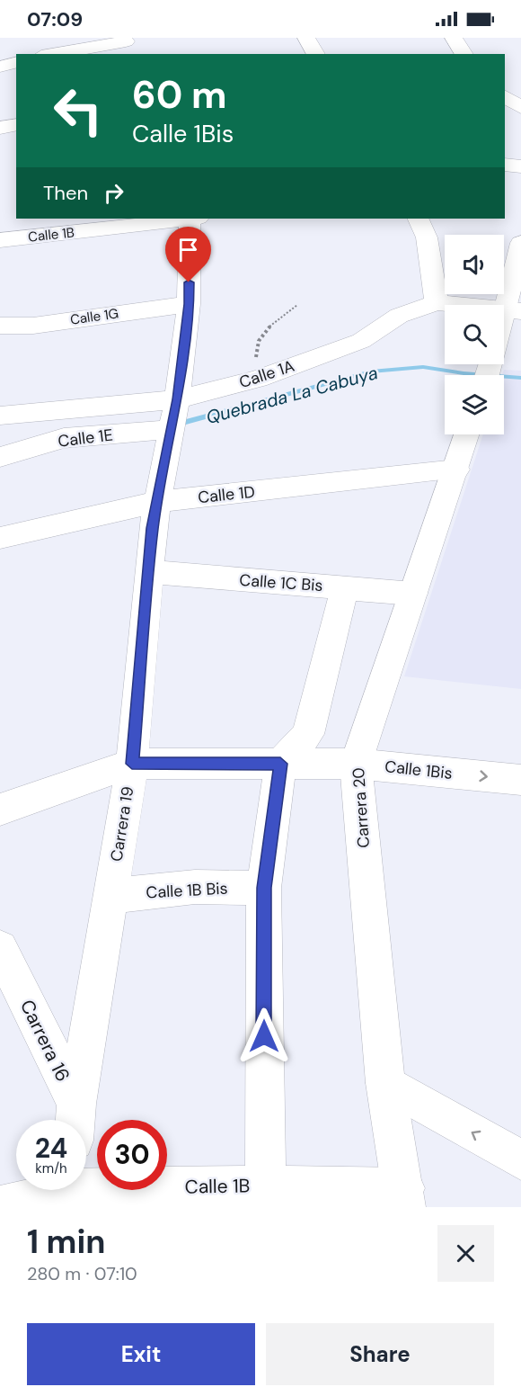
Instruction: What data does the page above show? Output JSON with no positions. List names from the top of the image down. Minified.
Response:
{"streets":{"street":["Calle 1B","Calle 1G","Calle 1A","Calle 1E","Calle 1D","Calle 1C Bis","Calle 1Bis","Carrera 20","Carrera 19","Calle 1B Bis","Carrera 16"]},"crossings":[["Calle 1B","Carrera 20"],["Calle 1G","Carrera 19"],["Calle 1A","Calle 1E"],["Calle 1A","Carrera 19"],["Calle 1E","Carrera 19"],["Calle 1D","Carrera 20"],["Calle 1D","Carrera 19"],["Calle 1C Bis","Carrera 20"],["Calle 1C Bis","Carrera 19"],["Calle 1Bis","Carrera 20"],["Calle 1Bis","Carrera 19"],["Carrera 19","Calle 1B Bis"],["Carrera 19","Carrera 16"]],"water":["Quebrada La Cabuya"],"page":{"status":"07:09","turn":["60 m","Calle 1Bis"],"then":"Then","speed":"24 km/h","limit":"30","heading":["1 min","280 m · 07:10"],"buttons":["Exit","Share"]}}
